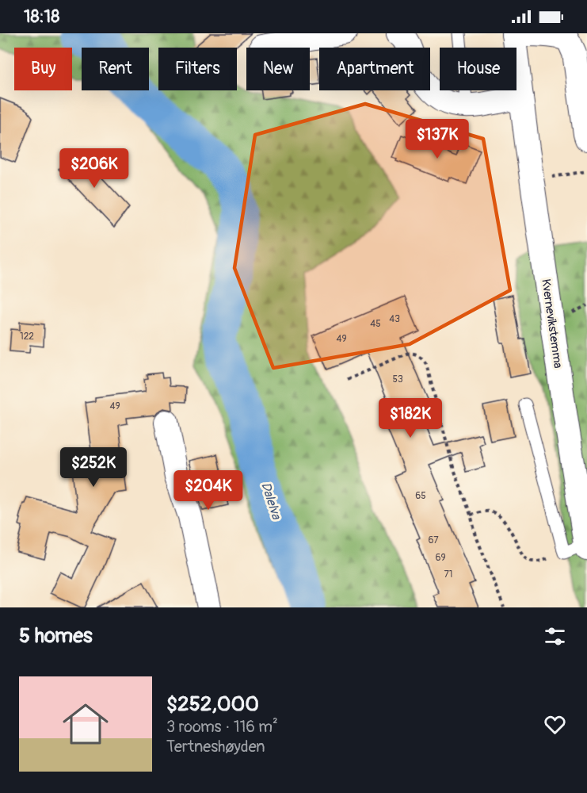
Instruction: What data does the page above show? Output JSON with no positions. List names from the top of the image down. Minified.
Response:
{"streets":{"street":["Kvernevikstemma"]},"water":["Dalelva"],"house_numbers":["43","45","122","49","53","49","65","67","69","71"],"page":{"status":"18:18","chip":["Buy","Rent","Filters","New","Apartment","House"],"price":["$137K","$206K","$182K","$252K","$204K"],"heading":"5 homes","list":[{"name":"$252,000","note":"3 rooms · 116 m² · Tertneshøyden"}]}}
